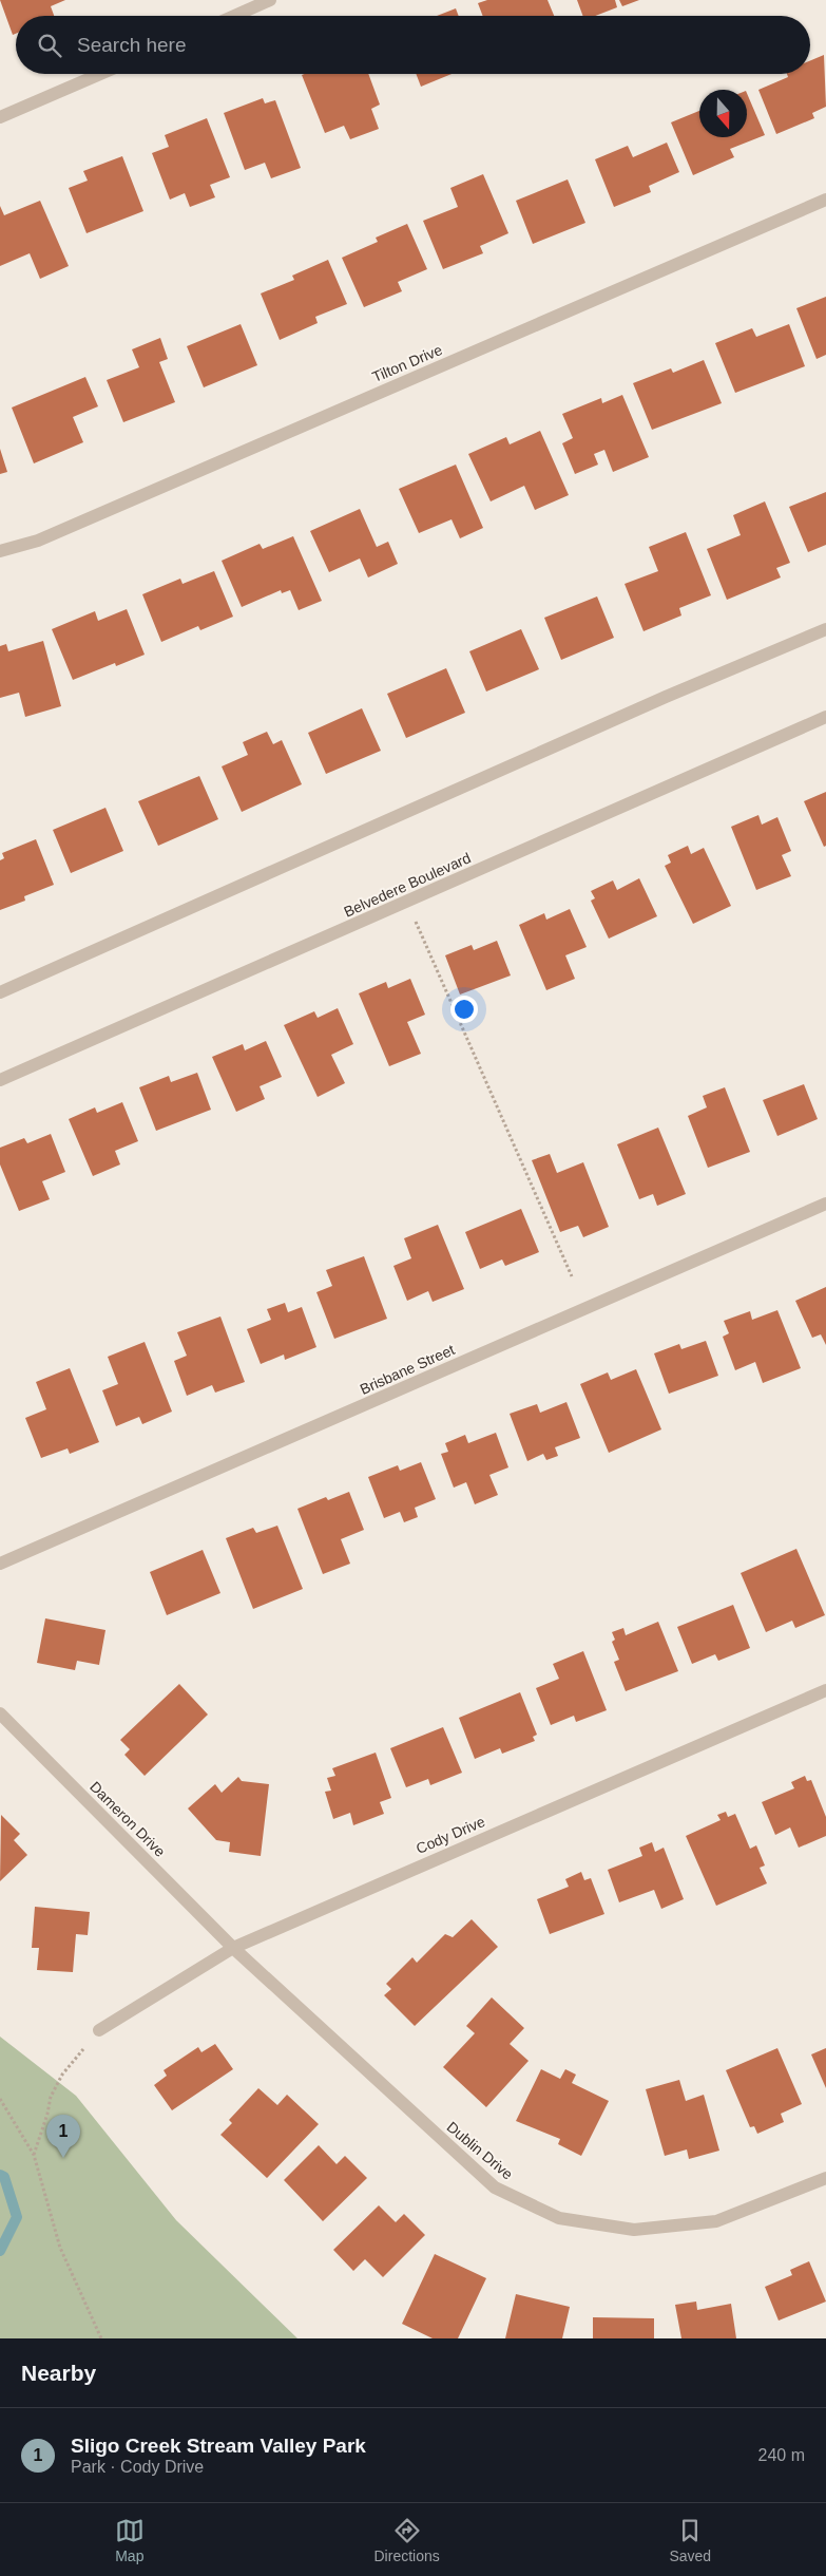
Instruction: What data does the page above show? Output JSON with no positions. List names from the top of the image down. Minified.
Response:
{"streets":{"street":["Tilton Drive","Belvedere Boulevard","Brisbane Street","Dameron Drive","Cody Drive","Dublin Drive"]},"crossings":[["Dameron Drive","Cody Drive"],["Dameron Drive","Dublin Drive"],["Cody Drive","Dublin Drive"]],"north":"bottom","page":{"search":"Search here","pins":"1","heading":"Nearby","list":[{"mark":"1","name":"Sligo Creek Stream Valley Park","note":"Park · Cody Drive","value":"240 m"}],"nav":["Map","Directions","Saved"]}}
